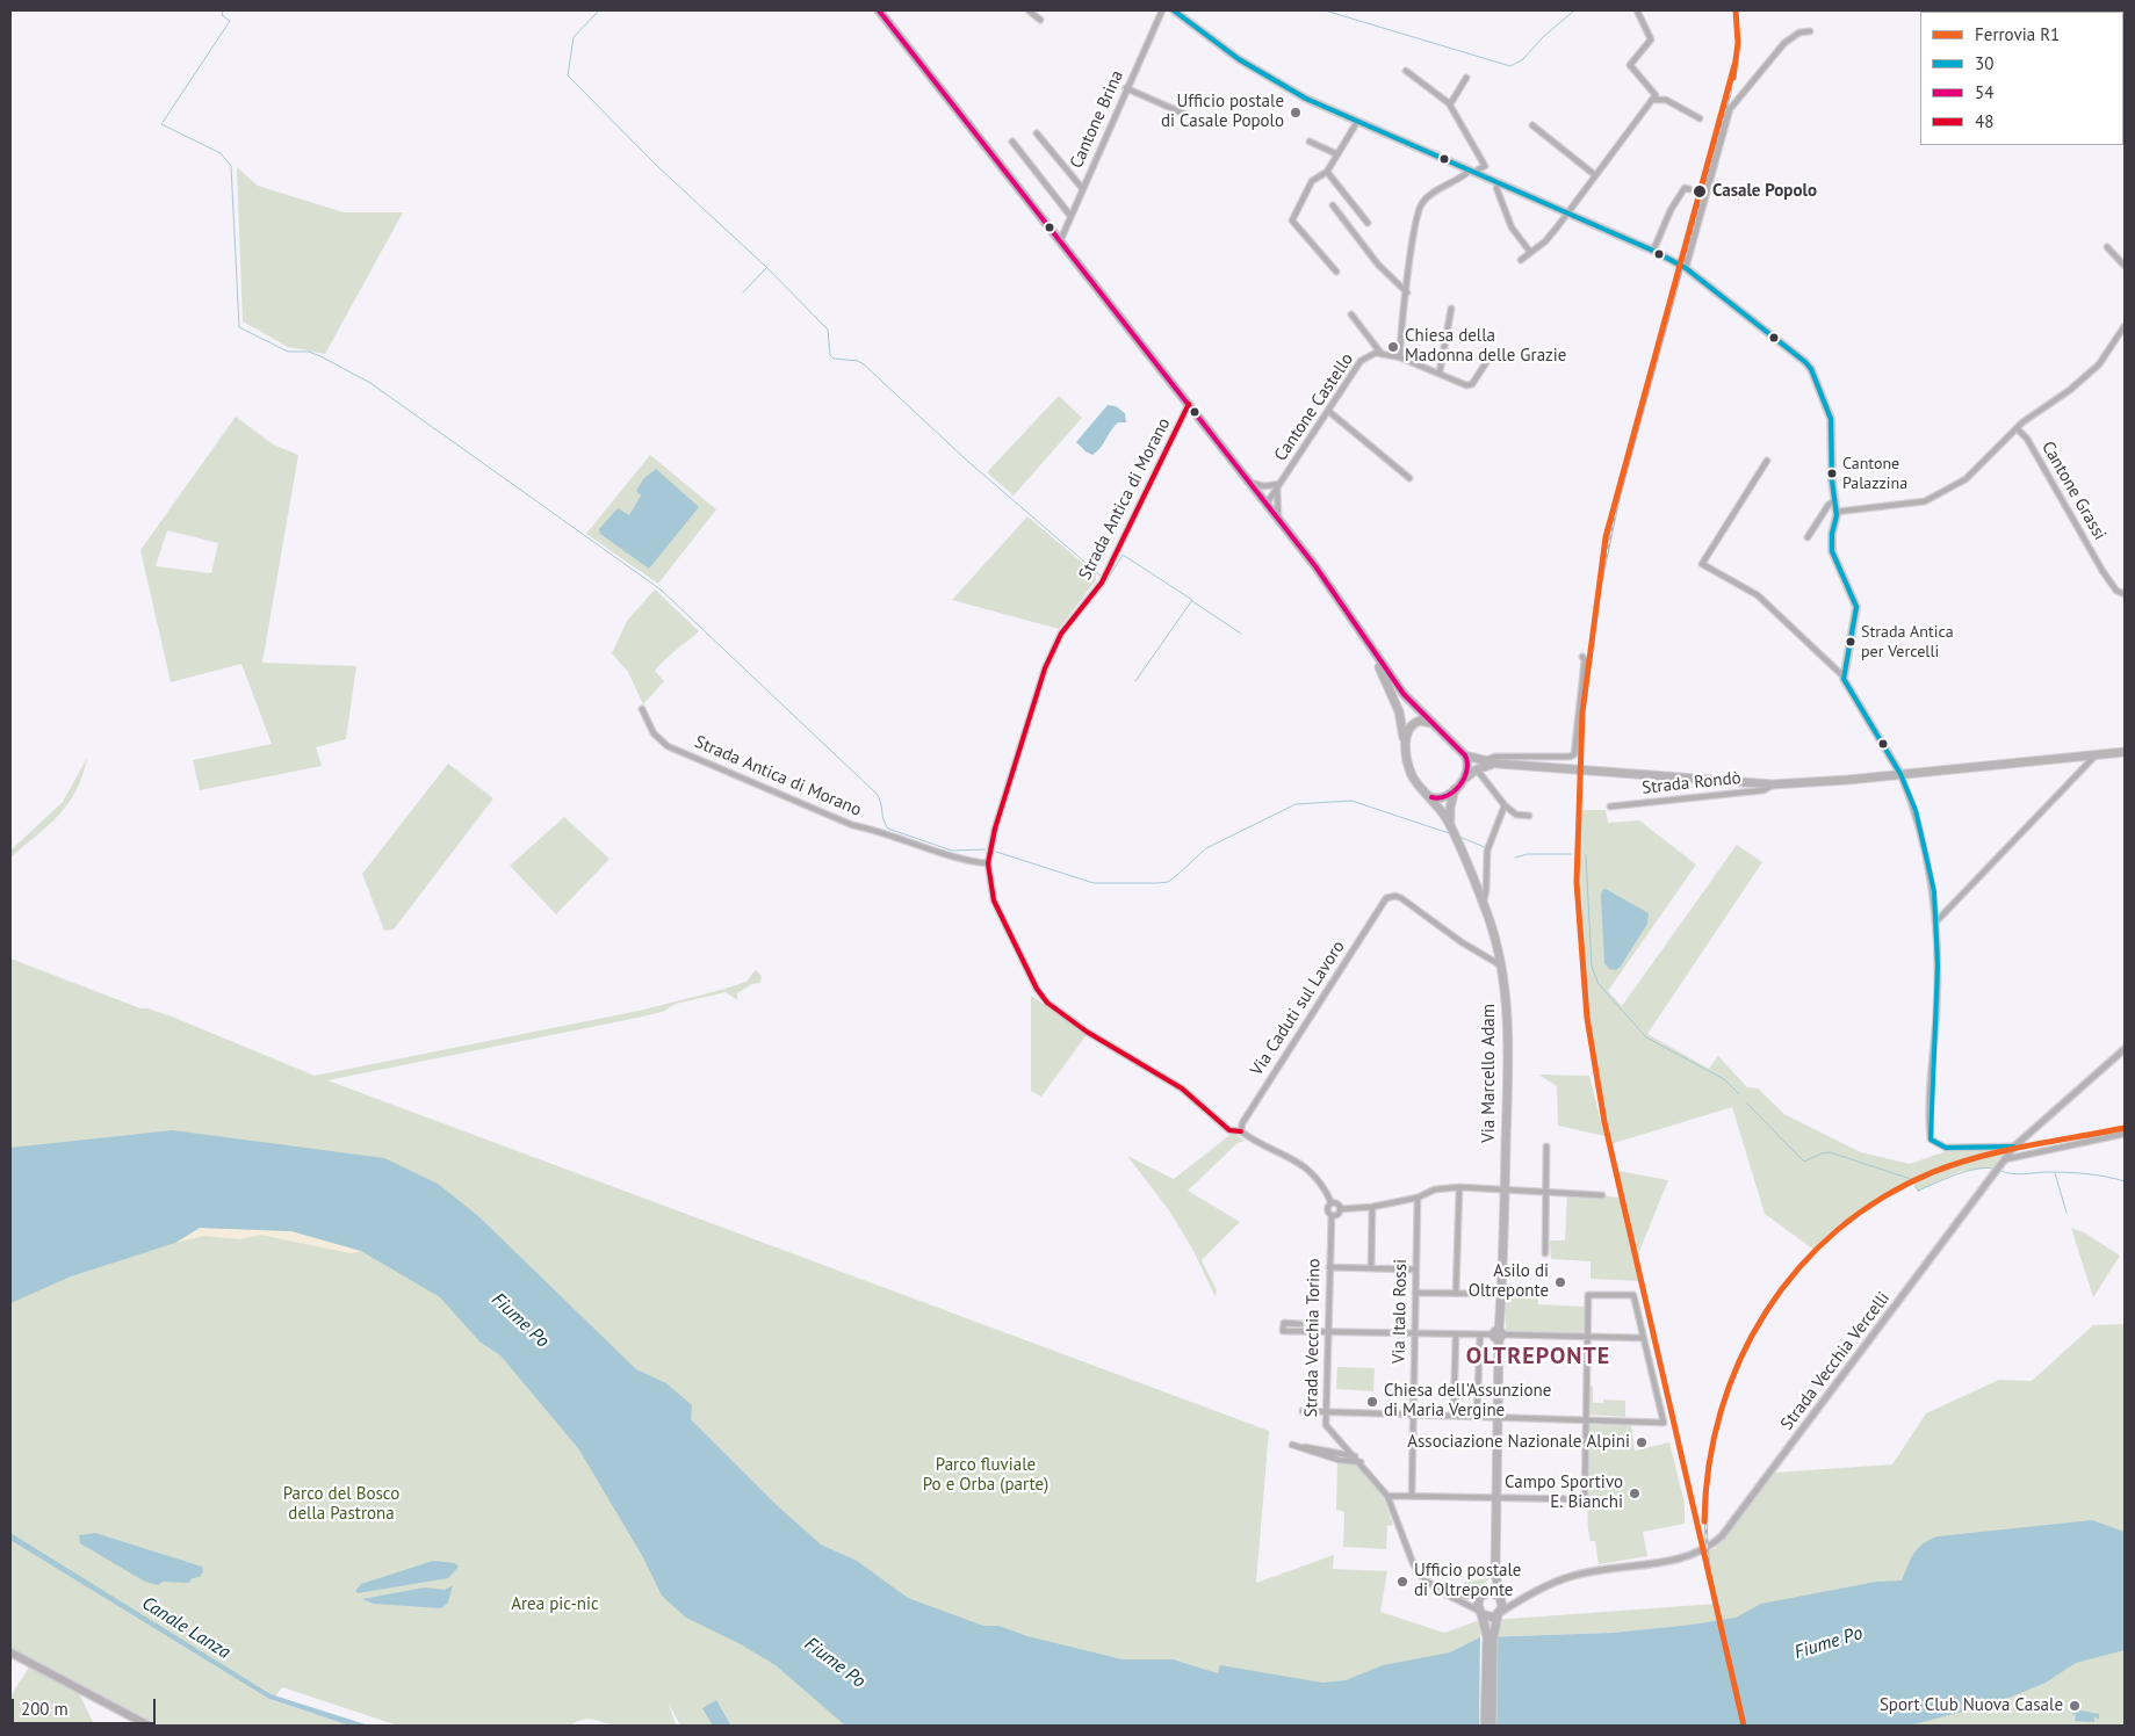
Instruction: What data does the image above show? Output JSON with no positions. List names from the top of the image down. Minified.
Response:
{"streets":{"main road":["Via Marcello Adam"],"street":["Cantone Brina","Cantone Castello","Cantone Grassi","Strada Antica di Morano","Strada Rondò","Via Caduti sul Lavoro","Via Italo Rossi","Strada Vecchia Torino","Strada Vecchia Vercelli"]},"crossings":[["Strada Antica di Morano","Via Caduti sul Lavoro"],["Via Caduti sul Lavoro","Via Marcello Adam"],["Via Marcello Adam","Strada Vecchia Torino"],["Via Marcello Adam","Strada Vecchia Vercelli"],["Strada Vecchia Torino","Strada Vecchia Vercelli"]],"districts":["OLTREPONTE"],"water":["Fiume Po","Canale Lanza"],"parks":["Parco fluviale Po e Orba (parte)","Parco del Bosco della Pastrona","Area pic-nic"],"places":["Ufficio postale di Casale Popolo","Casale Popolo","Chiesa della Madonna delle Grazie","Cantone Palazzina","Strada Antica per Vercelli","Asilo di Oltreponte","Chiesa dell'Assunzione di Maria Vergine","Associazione Nazionale Alpini","Campo Sportivo E. Bianchi","Ufficio postale di Oltreponte","Sport Club Nuova Casale"],"lines":["rail line R1","transit line 30","transit line 54","transit line 48"],"legend":["Ferrovia R1","30","54","48"],"scale_bar":"200 m"}
